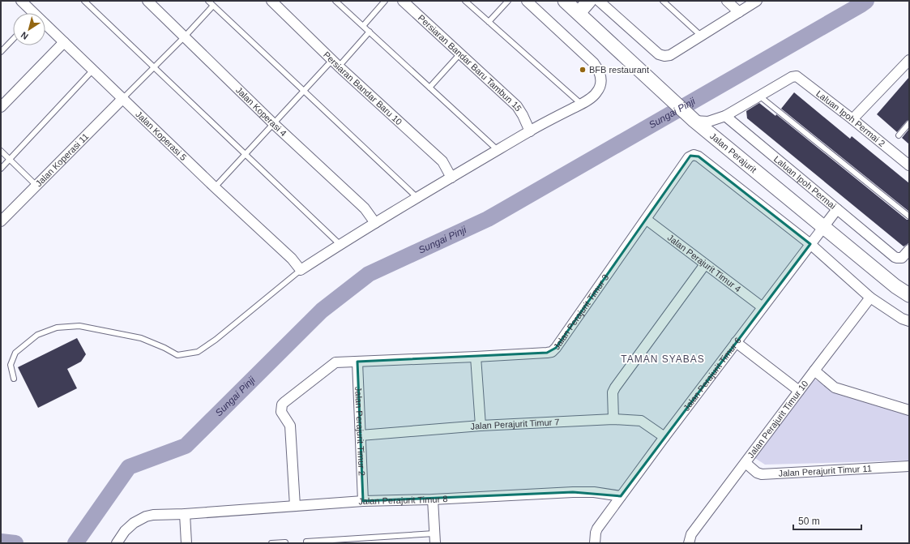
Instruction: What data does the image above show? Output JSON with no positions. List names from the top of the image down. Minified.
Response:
{"streets":{"street":["Persiaran Bandar Baru Tambun 15","Persiaran Bandar Baru 10","Jalan Koperasi 4","Laluan Ipoh Permai 2","Jalan Koperasi 5","Jalan Perajurit","Jalan Koperasi 11","Laluan Ipoh Permai","Jalan Perajurit Timur 4","Jalan Perajurit Timur 3","Jalan Perajurit Timur 6","Jalan Perajurit Timur 10","Jalan Perajurit Timur 7","Jalan Perajurit Timur 2","Jalan Perajurit Timur 11","Jalan Perajurit Timur 8"]},"crossings":[["Jalan Koperasi 5","Jalan Koperasi 11"],["Jalan Perajurit","Jalan Perajurit Timur 6"],["Laluan Ipoh Permai","Jalan Perajurit Timur 6"],["Jalan Perajurit Timur 4","Jalan Perajurit Timur 3"],["Jalan Perajurit Timur 4","Jalan Perajurit Timur 6"],["Jalan Perajurit Timur 3","Jalan Perajurit Timur 6"],["Jalan Perajurit Timur 3","Jalan Perajurit Timur 2"],["Jalan Perajurit Timur 3","Jalan Perajurit Timur 8"],["Jalan Perajurit Timur 6","Jalan Perajurit Timur 7"],["Jalan Perajurit Timur 6","Jalan Perajurit Timur 8"],["Jalan Perajurit Timur 10","Jalan Perajurit Timur 11"],["Jalan Perajurit Timur 7","Jalan Perajurit Timur 2"],["Jalan Perajurit Timur 2","Jalan Perajurit Timur 8"]],"districts":["TAMAN SYABAS"],"water":["Sungai Pinji"],"places":["BFB restaurant"],"scale_bar":"50 m","north":"bottom left"}
